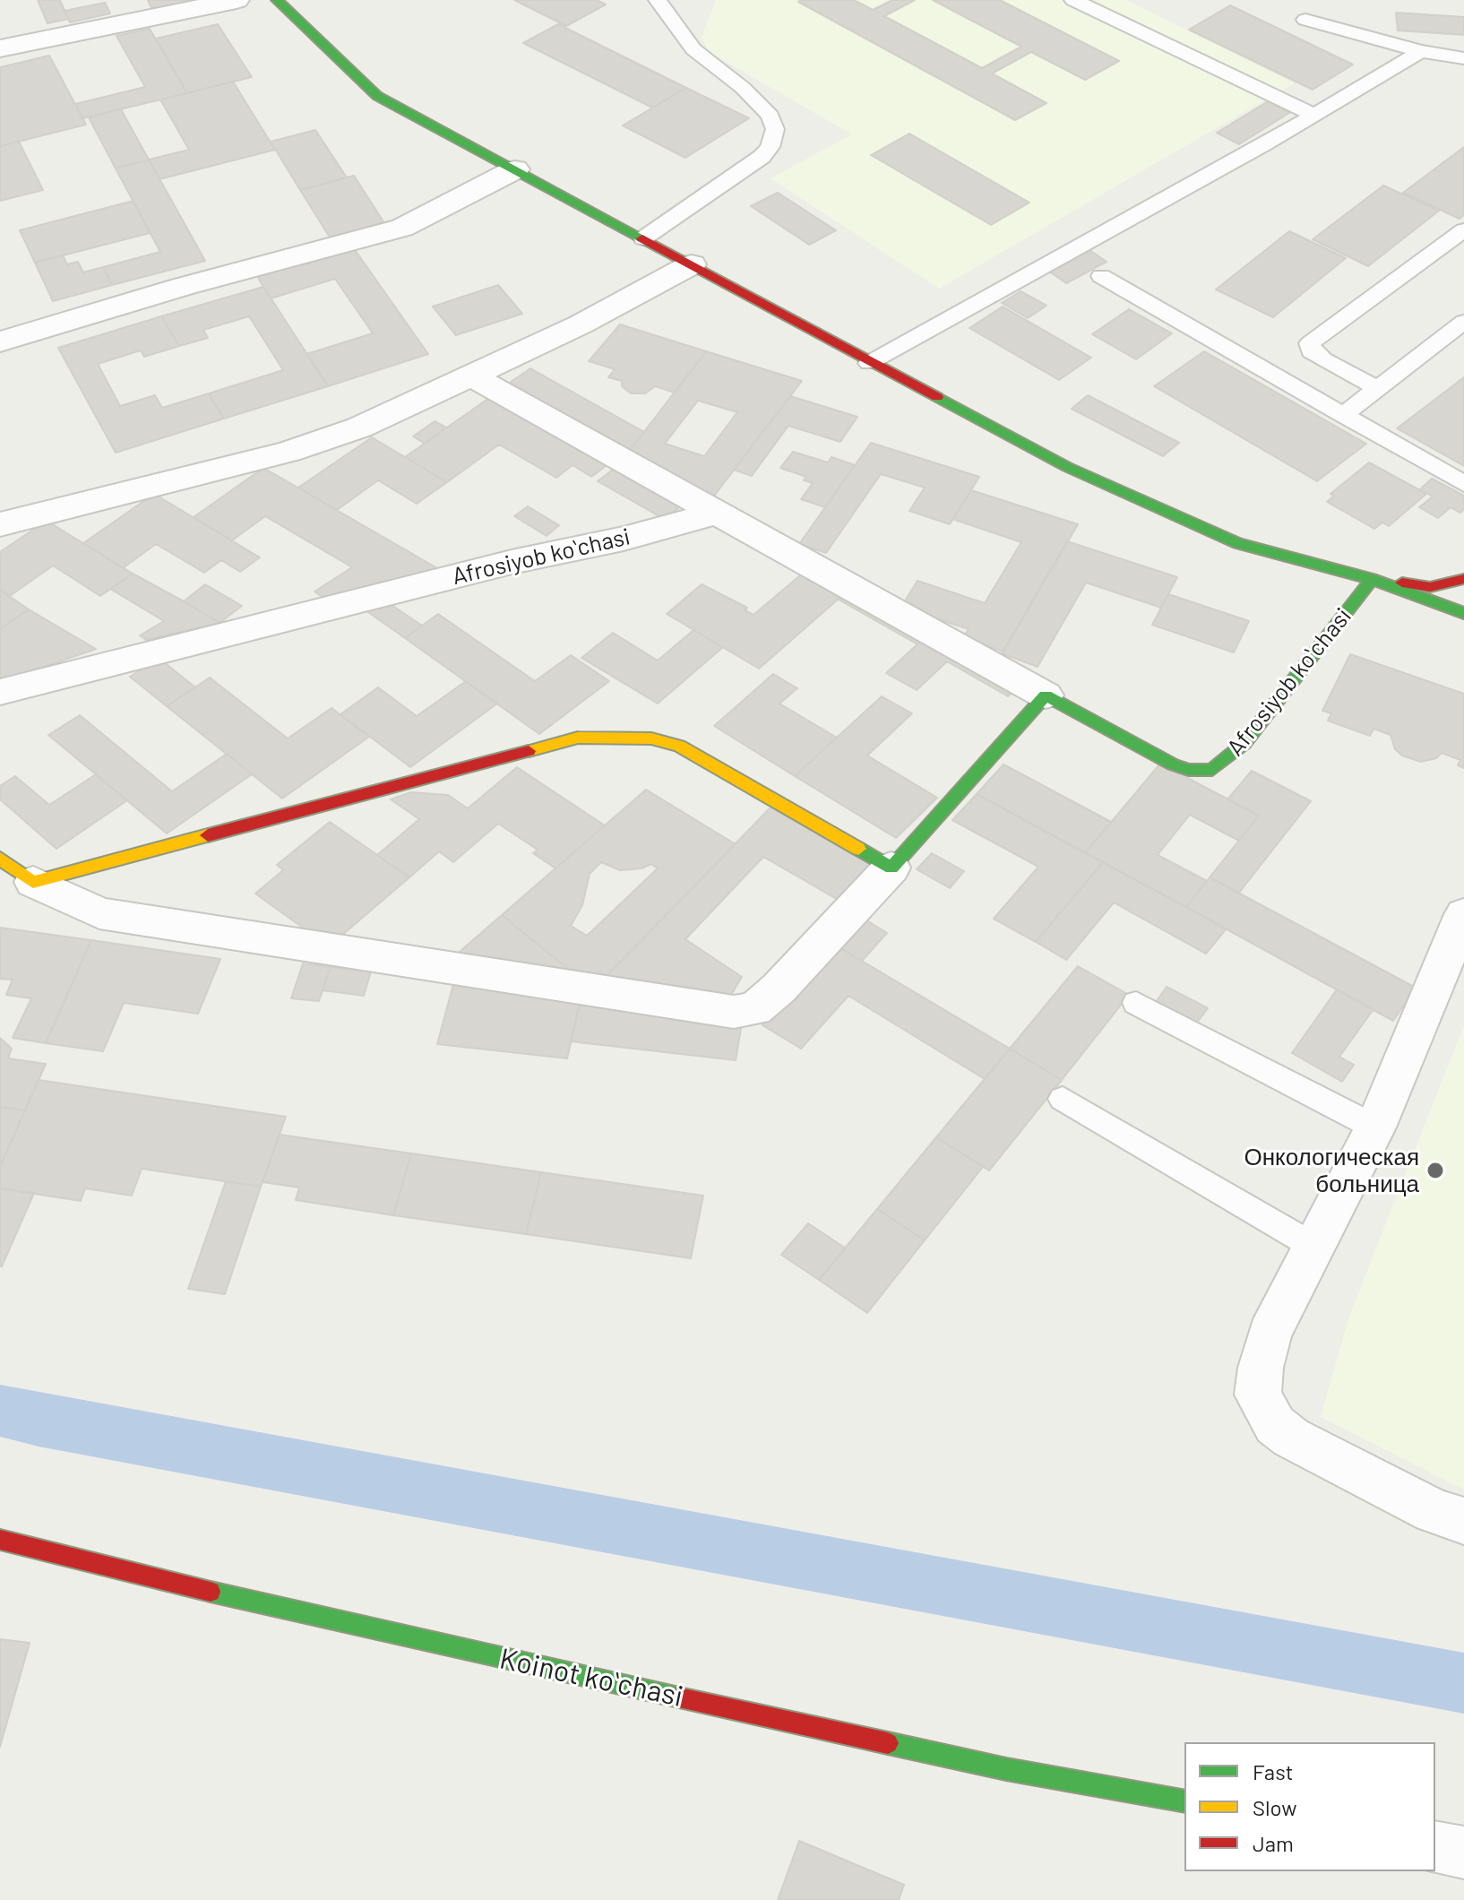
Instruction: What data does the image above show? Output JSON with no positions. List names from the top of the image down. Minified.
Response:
{"streets":{"street":["Afrosiyob koʻchasi","Koinot koʻchasi"]},"places":["Онкологическая больница"],"legend":["Fast","Slow","Jam"]}
